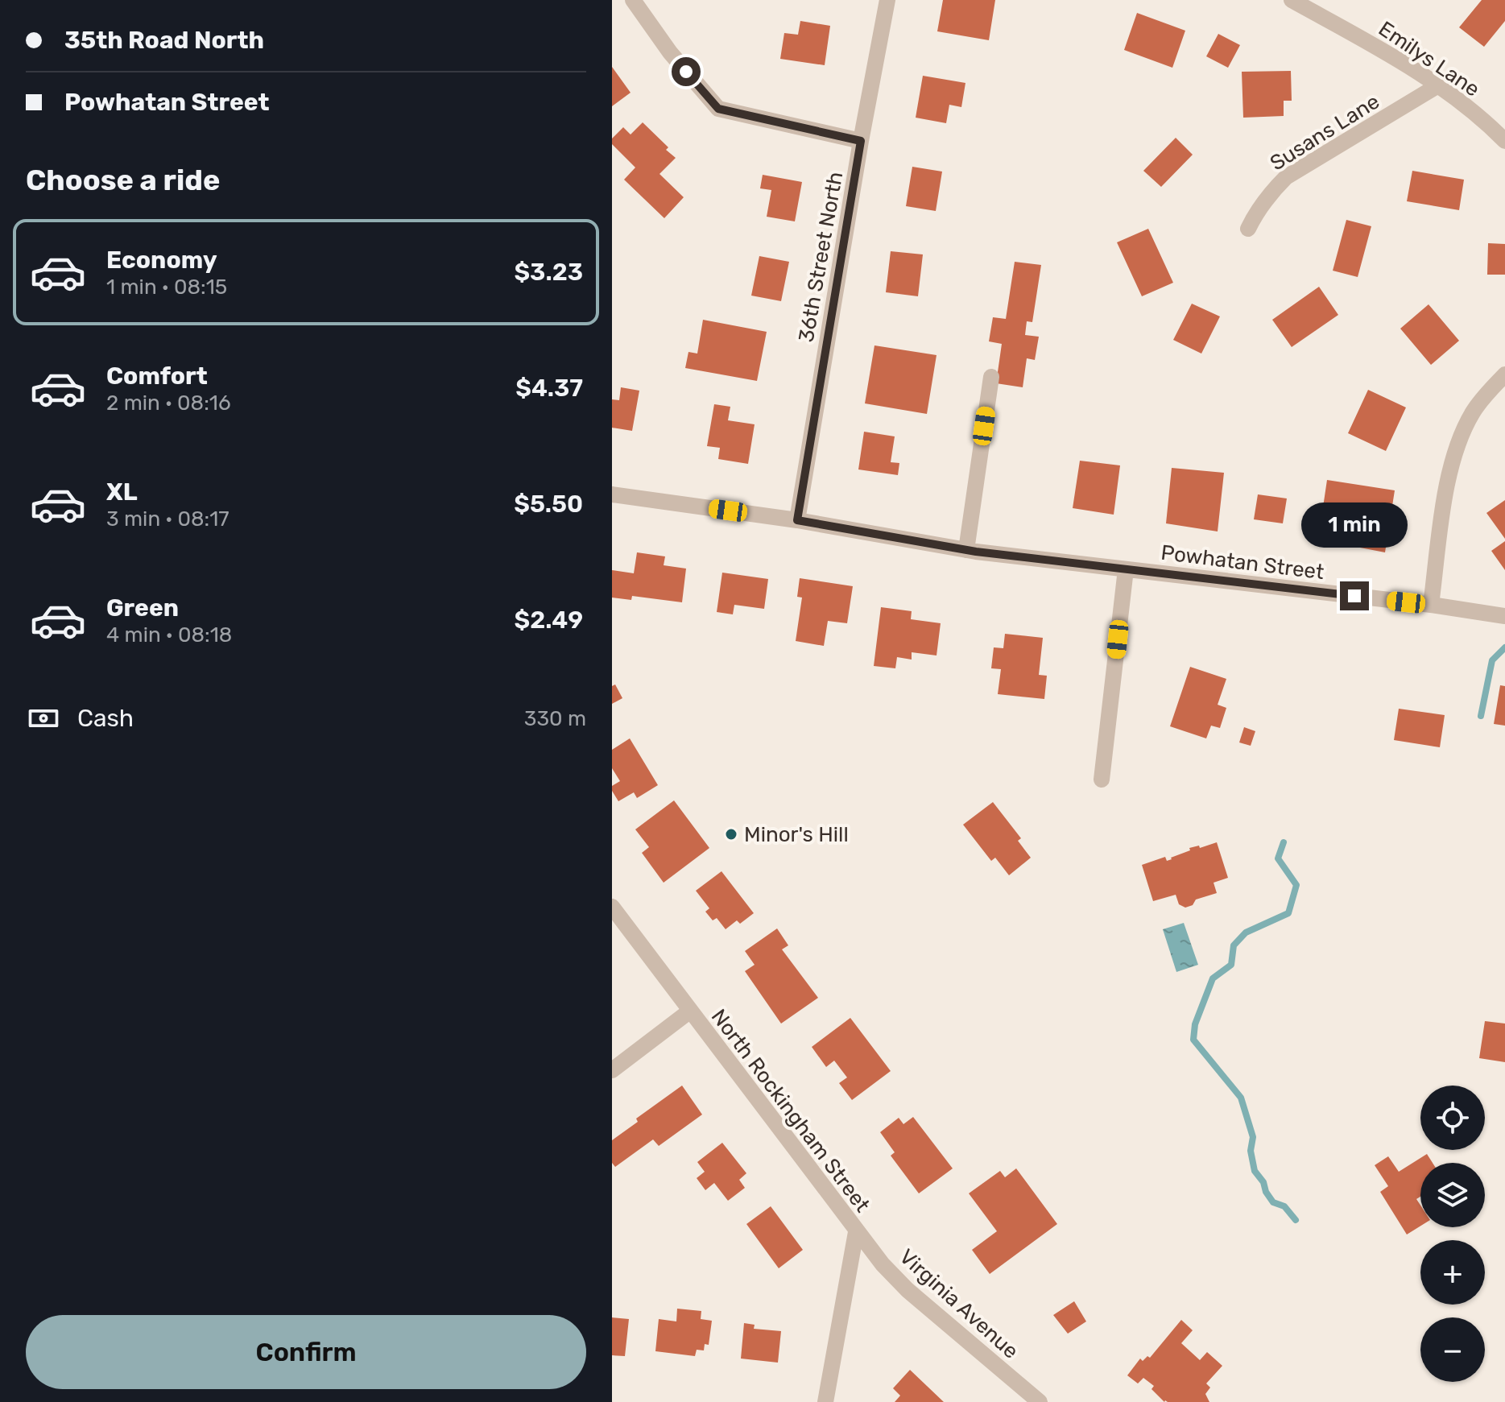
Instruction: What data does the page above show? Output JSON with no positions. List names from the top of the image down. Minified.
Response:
{"streets":{"street":["Emilys Lane","Susans Lane","36th Street North","Powhatan Street","North Rockingham Street","Virginia Avenue"]},"crossings":[["Emilys Lane","Susans Lane"],["36th Street North","Powhatan Street"],["North Rockingham Street","Virginia Avenue"]],"places":["Minor's Hill"],"page":{"banner":["35th Road North","Powhatan Street"],"heading":"Choose a ride","list":[{"name":"Economy","note":"1 min · 08:15","value":"$3.23"},{"name":"Comfort","note":"2 min · 08:16","value":"$4.37"},{"name":"XL","note":"3 min · 08:17","value":"$5.50"},{"name":"Green","note":"4 min · 08:18","value":"$2.49"}],"bubble":"1 min","pay":["Cash","330 m"],"map_buttons":["+","−"],"buttons":"Confirm"}}
